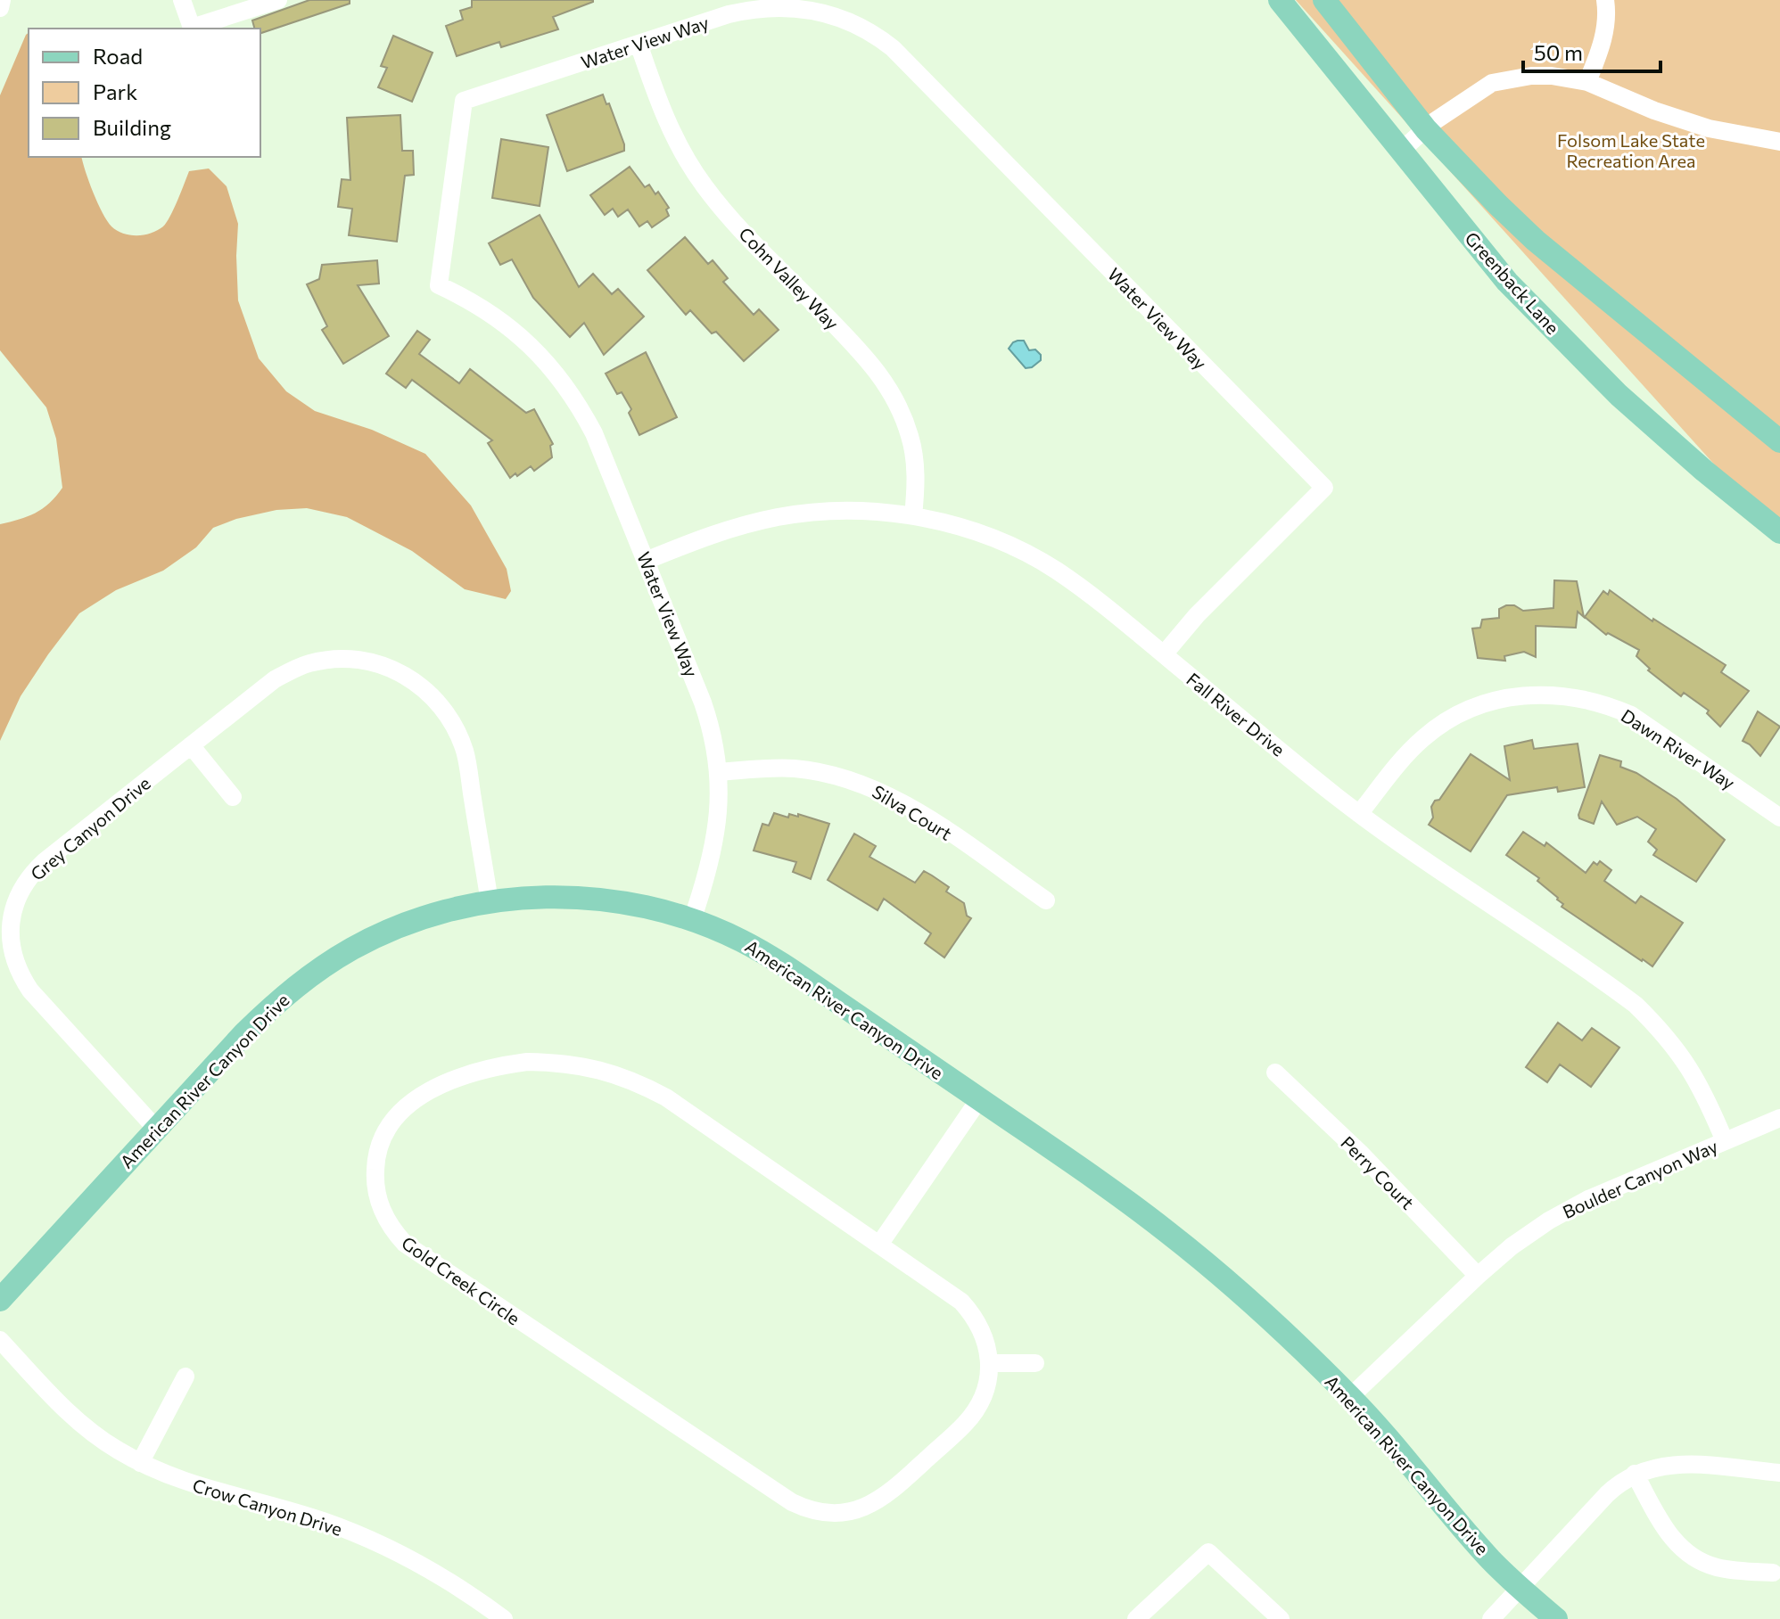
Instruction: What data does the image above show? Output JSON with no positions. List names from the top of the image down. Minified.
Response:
{"streets":{"main road":["Greenback Lane","American River Canyon Drive"],"street":["Water View Way","Cohn Valley Way","Fall River Drive","Dawn River Way","Silva Court","Grey Canyon Drive","Perry Court","Boulder Canyon Way","Gold Creek Circle","Crow Canyon Drive"]},"crossings":[["Water View Way","Cohn Valley Way"],["Water View Way","Fall River Drive"],["Water View Way","Silva Court"],["Water View Way","American River Canyon Drive"],["Cohn Valley Way","Fall River Drive"],["Fall River Drive","Dawn River Way"],["Fall River Drive","Boulder Canyon Way"],["Grey Canyon Drive","American River Canyon Drive"],["American River Canyon Drive","Boulder Canyon Way"],["Perry Court","Boulder Canyon Way"]],"parks":["Folsom Lake State Recreation Area"],"legend":["Road","Park","Building"],"scale_bar":"50 m"}
